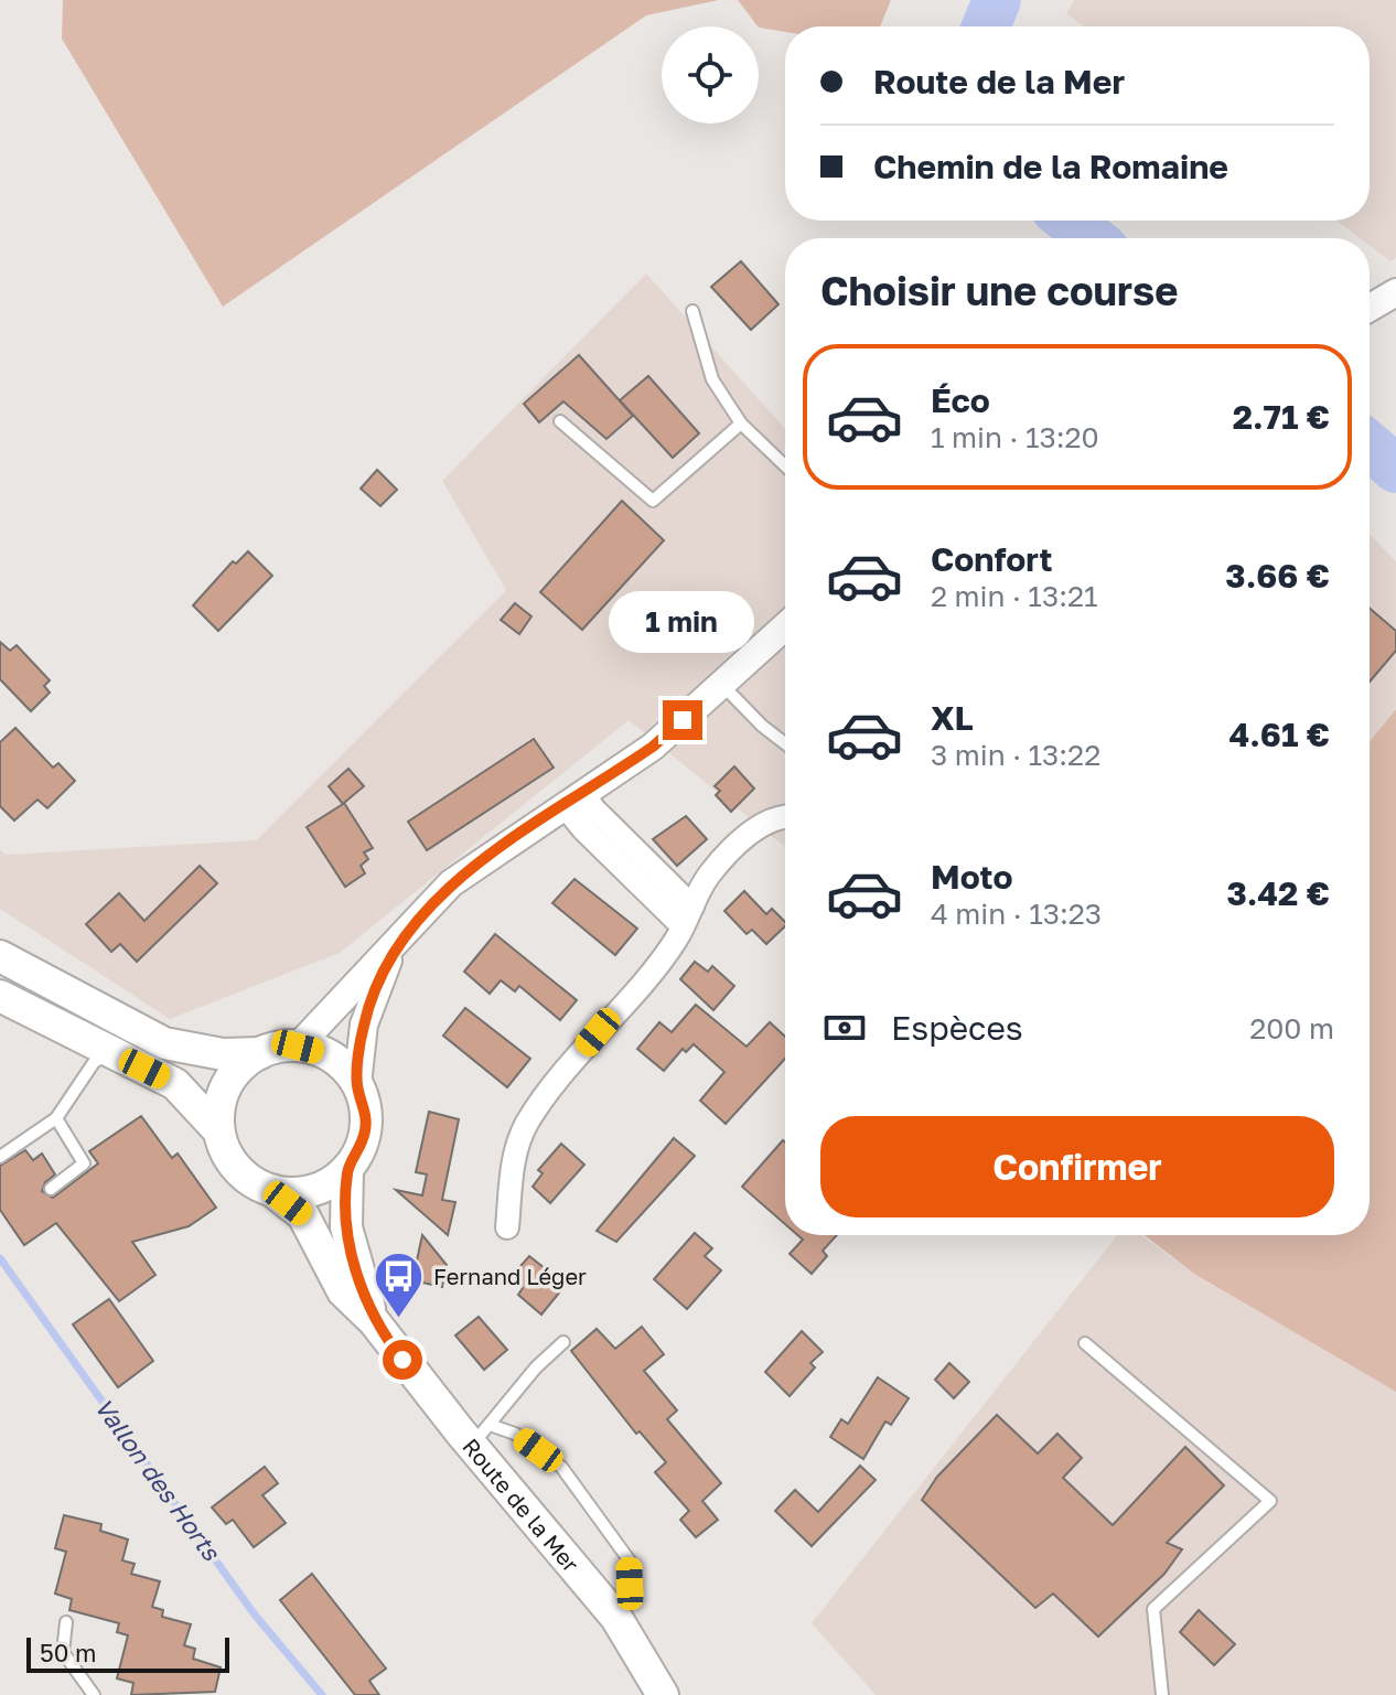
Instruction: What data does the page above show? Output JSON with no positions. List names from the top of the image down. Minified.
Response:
{"streets":{"main road":["Route de la Mer"]},"water":["Vallon des Horts"],"places":{"bus stop":["Fernand Léger"]},"scale_bar":"50 m","page":{"banner":["Route de la Mer","Chemin de la Romaine"],"heading":"Choisir une course","list":[{"name":"Éco","note":"1 min · 13:20","value":"2.71 €"},{"name":"Confort","note":"2 min · 13:21","value":"3.66 €"},{"name":"XL","note":"3 min · 13:22","value":"4.61 €"},{"name":"Moto","note":"4 min · 13:23","value":"3.42 €"}],"bubble":"1 min","pay":["Espèces","200 m"],"buttons":"Confirmer","scale":"50 m"}}
